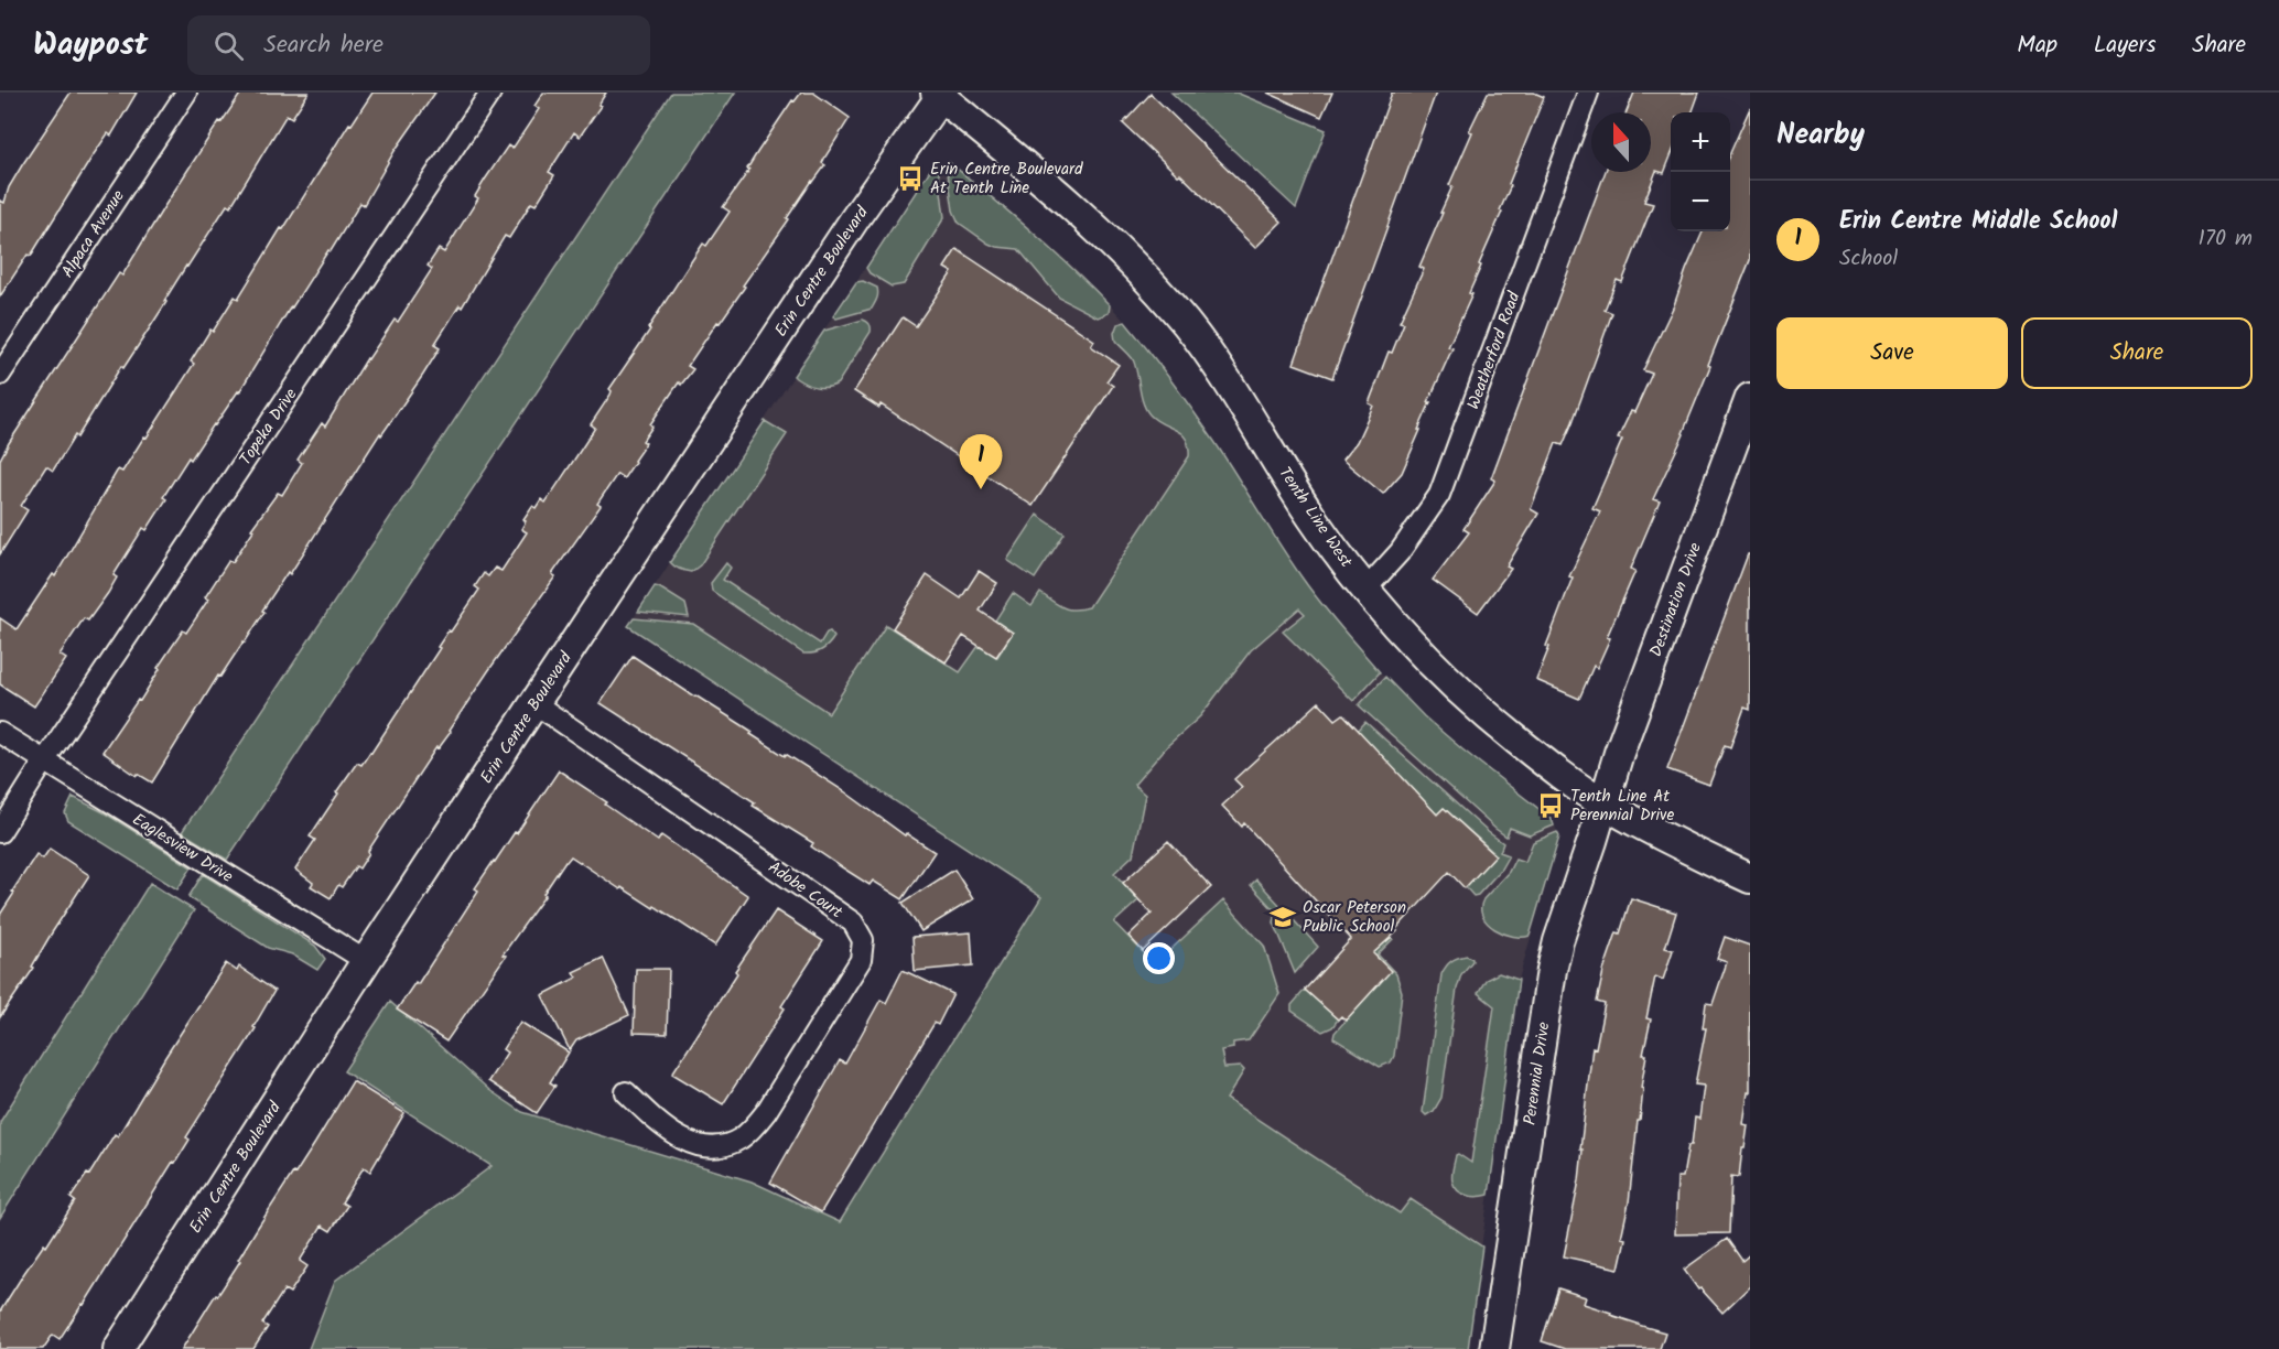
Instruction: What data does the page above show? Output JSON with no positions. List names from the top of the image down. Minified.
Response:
{"streets":{"street":["Alpaca Avenue","Erin Centre Boulevard","Weatherford Road","Topeka Drive","Tenth Line West","Destination Drive","Eaglesview Drive","Adobe Court","Perennial Drive"]},"crossings":[["Erin Centre Boulevard","Tenth Line West"],["Erin Centre Boulevard","Eaglesview Drive"],["Erin Centre Boulevard","Adobe Court"],["Weatherford Road","Tenth Line West"],["Topeka Drive","Eaglesview Drive"],["Tenth Line West","Destination Drive"],["Tenth Line West","Perennial Drive"],["Destination Drive","Perennial Drive"]],"places":{"bus stop":["Erin Centre Boulevard At Tenth Line","Tenth Line At Perennial Drive"],"school or university":["Oscar Peterson Public School"]},"north":"top","page":{"header":"Waypost","search":"Search here","nav":["Map","Layers","Share"],"heading":"Nearby","map_buttons":["+","−"],"list":[{"mark":"1","name":"Erin Centre Middle School","note":"School","value":"170 m"}],"buttons":["Save","Share"],"pins":"1"}}
